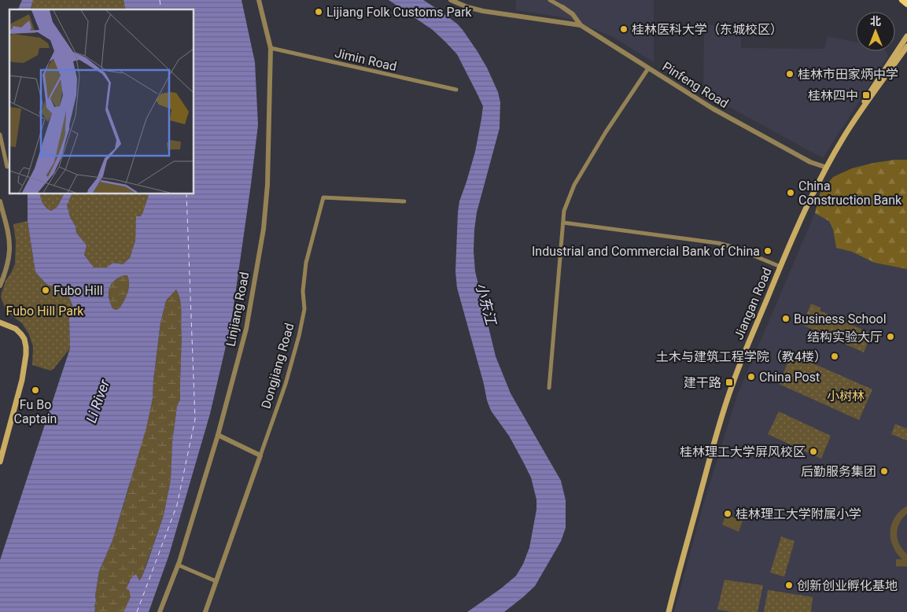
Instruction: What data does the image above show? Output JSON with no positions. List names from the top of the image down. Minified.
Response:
{"streets":{"main road":["Jiangan Road"],"street":["Jimin Road","Pinfeng Road","Linjiang Road","Dongjiang Road"]},"crossings":[["Jimin Road","Linjiang Road"],["Pinfeng Road","Jiangan Road"]],"water":["小东江","Li River"],"parks":["Fubo Hill Park","小树林"],"places":{"other":["Lijiang Folk Customs Park","桂林医科大学（东城校区）","桂林市田家炳中学","China Construction Bank","Industrial and Commercial Bank of China","Fubo Hill","Business School","结构实验大厅","土木与建筑工程学院（教4楼）","China Post","Fu Bo Captain","桂林理工大学屏风校区","后勤服务集团","桂林理工大学附属小学","创新创业孵化基地"],"transit":["桂林四中","建干路"]},"north":"top"}
